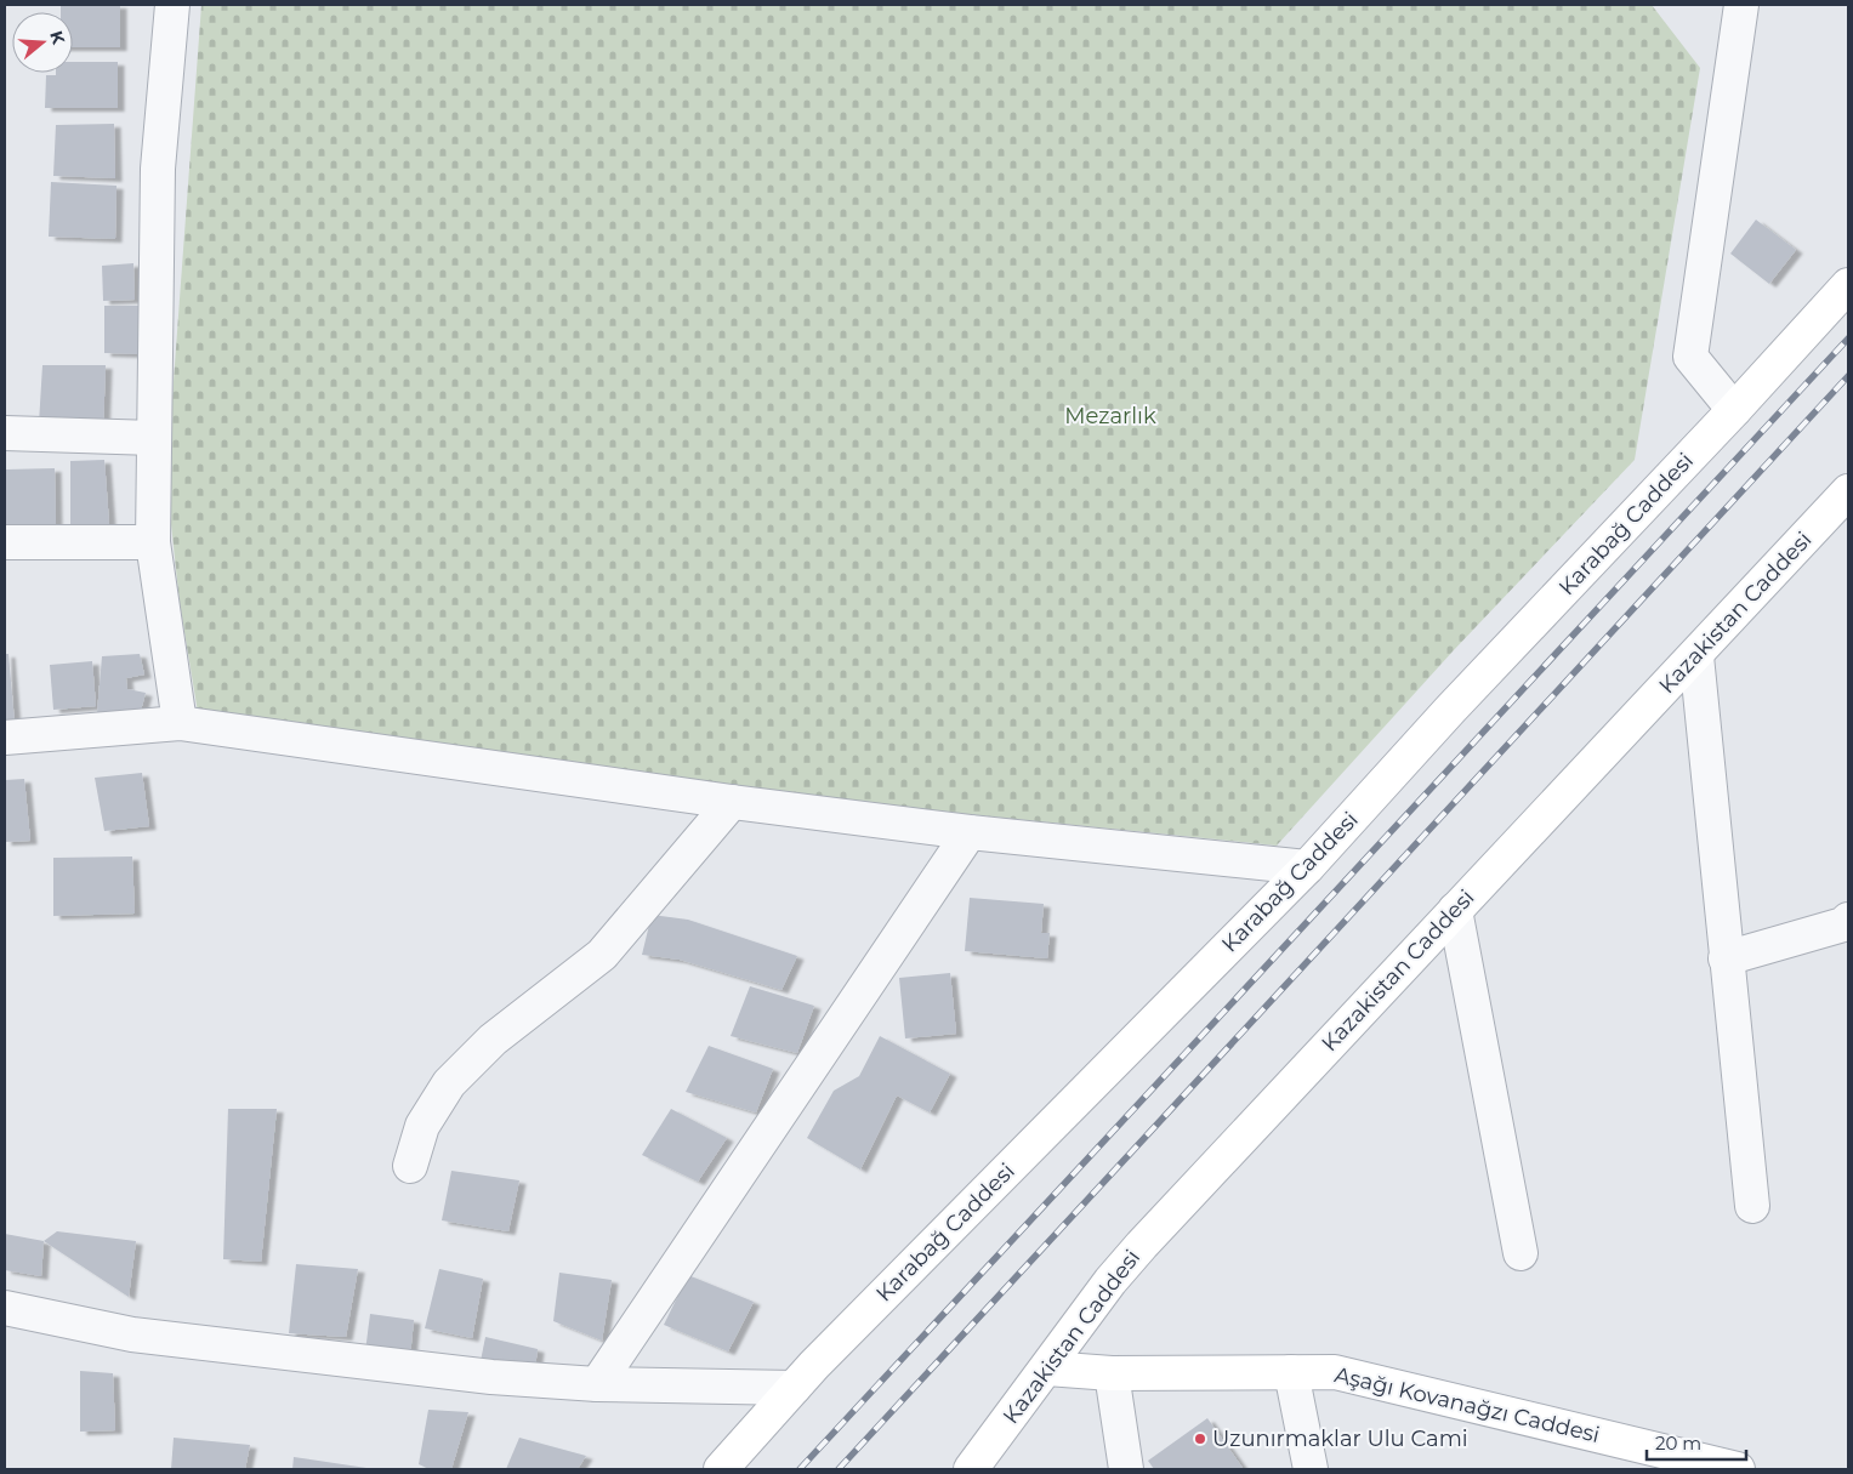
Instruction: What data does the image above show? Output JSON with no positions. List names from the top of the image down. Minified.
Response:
{"streets":{"main road":["Karabağ Caddesi","Kazakistan Caddesi","Aşağı Kovanağzı Caddesi"]},"crossings":[["Kazakistan Caddesi","Aşağı Kovanağzı Caddesi"]],"parks":["Mezarlık"],"places":["Uzunırmaklar Ulu Cami"],"scale_bar":"20 m","north":"right"}
